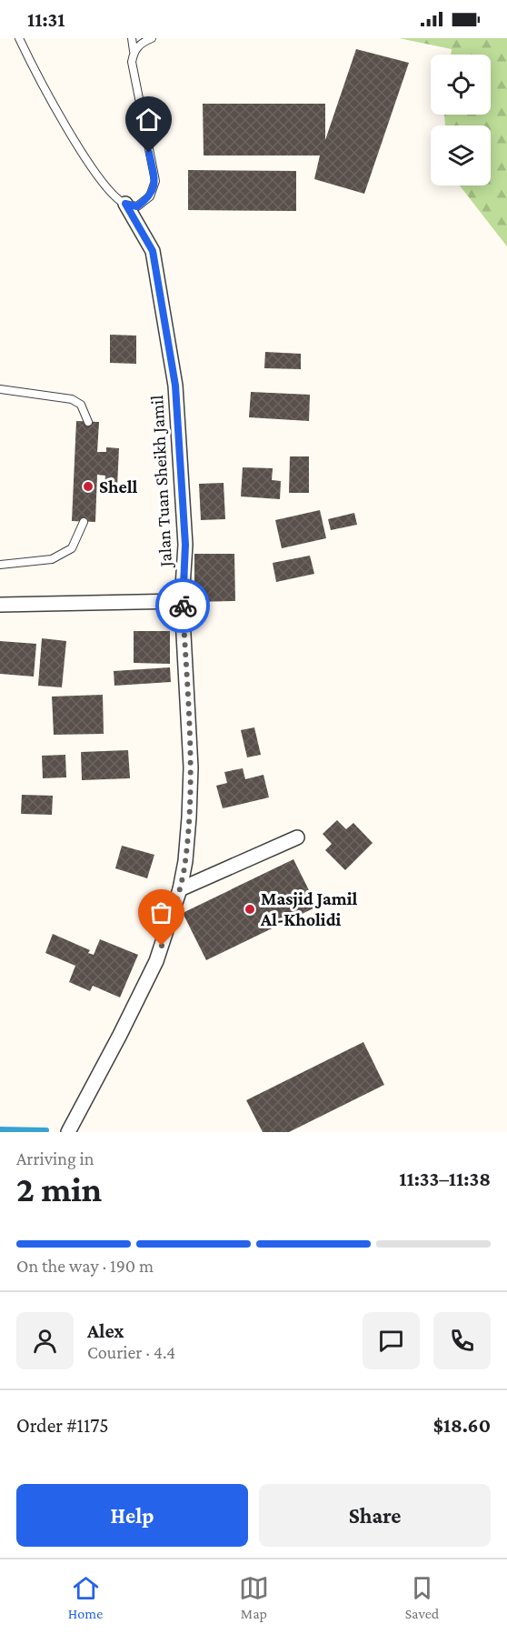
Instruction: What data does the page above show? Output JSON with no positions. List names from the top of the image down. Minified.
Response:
{"streets":{"street":["Jalan Tuan Sheikh Jamil"]},"places":["Shell","Masjid Jamil Al-Kholidi"],"page":{"status":"11:31","heading":["2 min","Arriving in","11:33–11:38"],"panel":["Alex","Courier · 4.4","Order #1175","$18.60"],"bar":"On the way · 190 m","buttons":["Help","Share"],"tabs":["Home","Map","Saved"]}}
